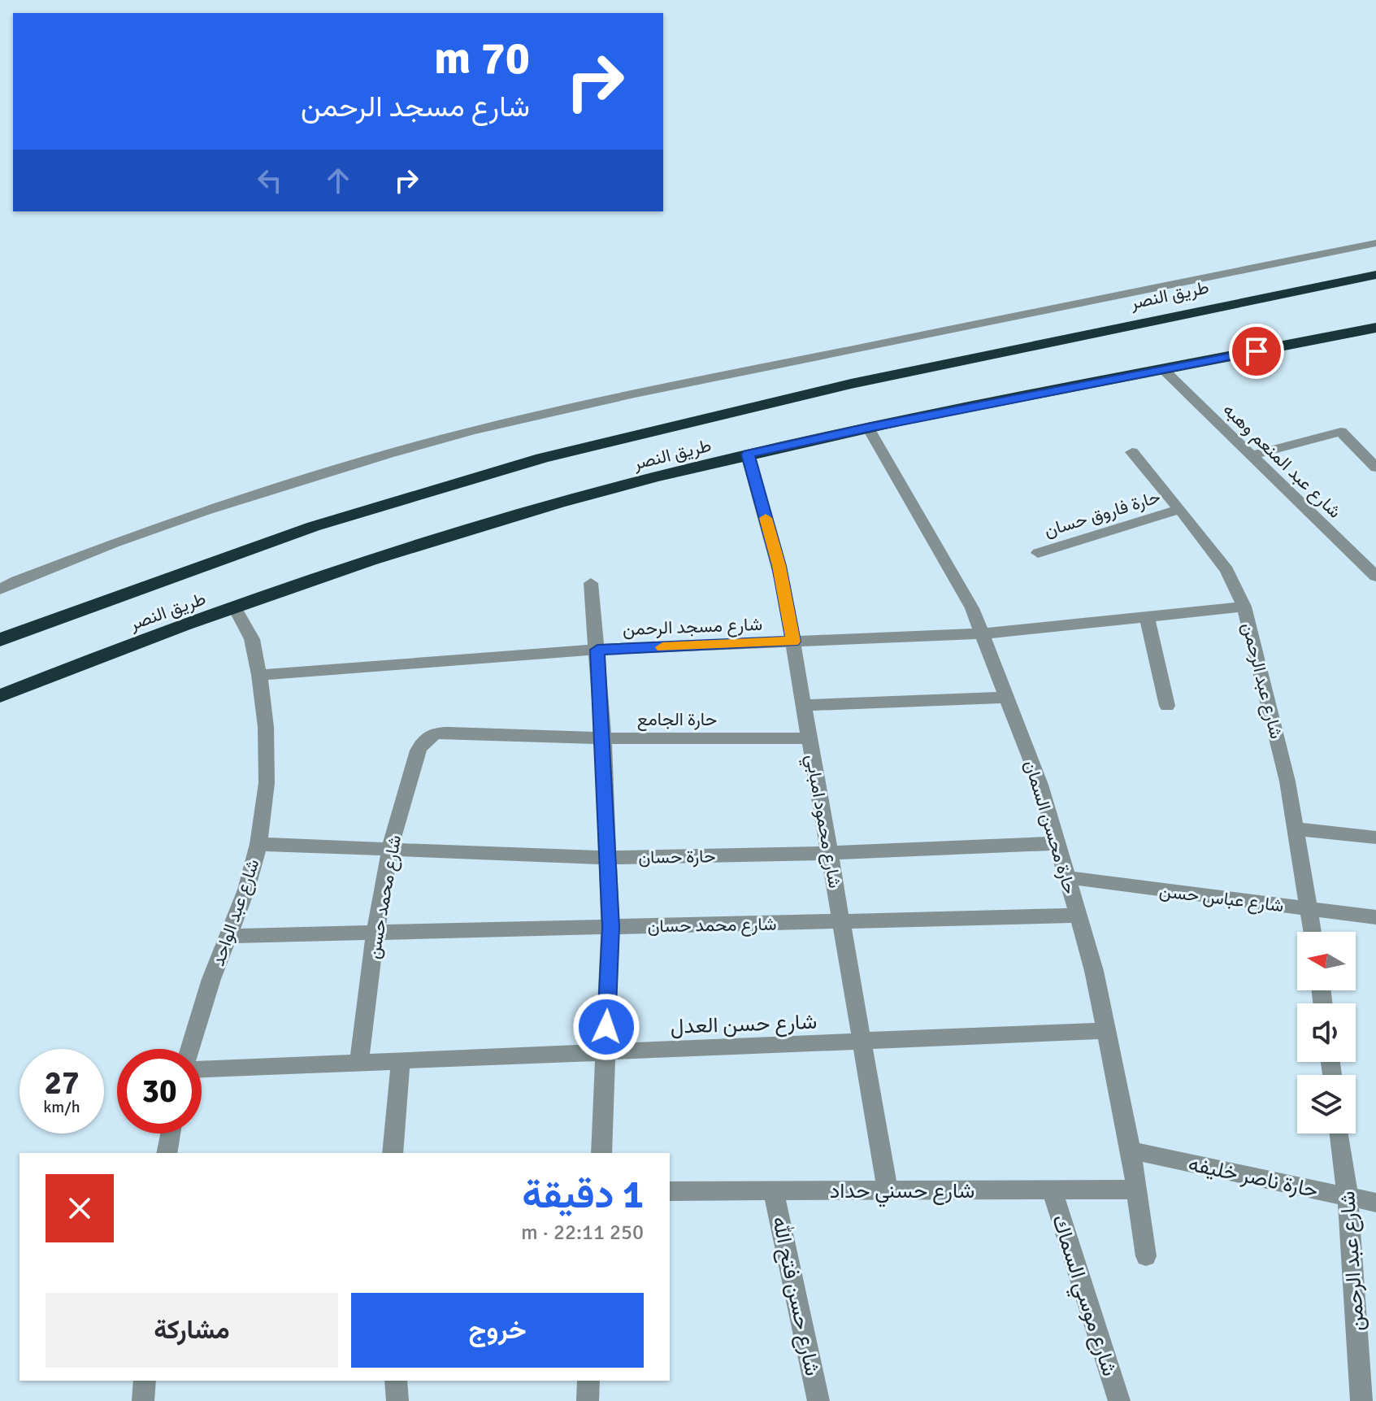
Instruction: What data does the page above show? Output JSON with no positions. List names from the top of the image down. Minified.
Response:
{"streets":{"highway":["طريق النصر"],"street":["شارع عبد المنعم وهبه","حارة فاروق حسان","شارع مسجد الرحمن","شارع عبد الرحمن","حارة الجامع","شارع محمود امبابي","حارة محسن السمان","حارة حسان","شارع محمد حسن","شارع عباس حسن","شارع عبد الواحد","شارع محمد حسان","شارع حسن العدل","حارة ناصر خليفه","شارع حسني حداد","شارع موسي السماك","شارع حسن فتح الله"]},"crossings":[["طريق النصر","شارع عبد المنعم وهبه"],["طريق النصر","شارع محمود امبابي"],["طريق النصر","حارة محسن السمان"],["طريق النصر","شارع عبد الواحد"],["حارة فاروق حسان","شارع عبد الرحمن"],["شارع مسجد الرحمن","شارع عبد الرحمن"],["شارع مسجد الرحمن","شارع محمود امبابي"],["شارع مسجد الرحمن","حارة محسن السمان"],["شارع مسجد الرحمن","شارع عبد الواحد"],["شارع عبد الرحمن","شارع عباس حسن"],["شارع عبد الرحمن","حارة ناصر خليفه"],["حارة الجامع","شارع محمود امبابي"],["حارة الجامع","شارع محمد حسن"],["شارع محمود امبابي","حارة حسان"],["شارع محمود امبابي","شارع محمد حسان"],["شارع محمود امبابي","شارع حسن العدل"],["شارع محمود امبابي","شارع حسني حداد"],["حارة محسن السمان","حارة حسان"],["حارة محسن السمان","شارع عباس حسن"],["حارة محسن السمان","شارع محمد حسان"],["حارة محسن السمان","شارع حسن العدل"],["حارة محسن السمان","حارة ناصر خليفه"],["حارة محسن السمان","شارع حسني حداد"],["حارة حسان","شارع محمد حسن"],["حارة حسان","شارع عبد الواحد"],["شارع محمد حسن","شارع محمد حسان"],["شارع محمد حسن","شارع حسن العدل"],["شارع عبد الواحد","شارع محمد حسان"],["شارع حسني حداد","شارع موسي السماك"],["شارع حسني حداد","شارع حسن فتح الله"]],"north":"left","page":{"turn":["70 m","شارع مسجد الرحمن"],"speed":"27 km/h","limit":"30","heading":["1 دقيقة","250 m · 22:11"],"buttons":["خروج","مشاركة"]}}
